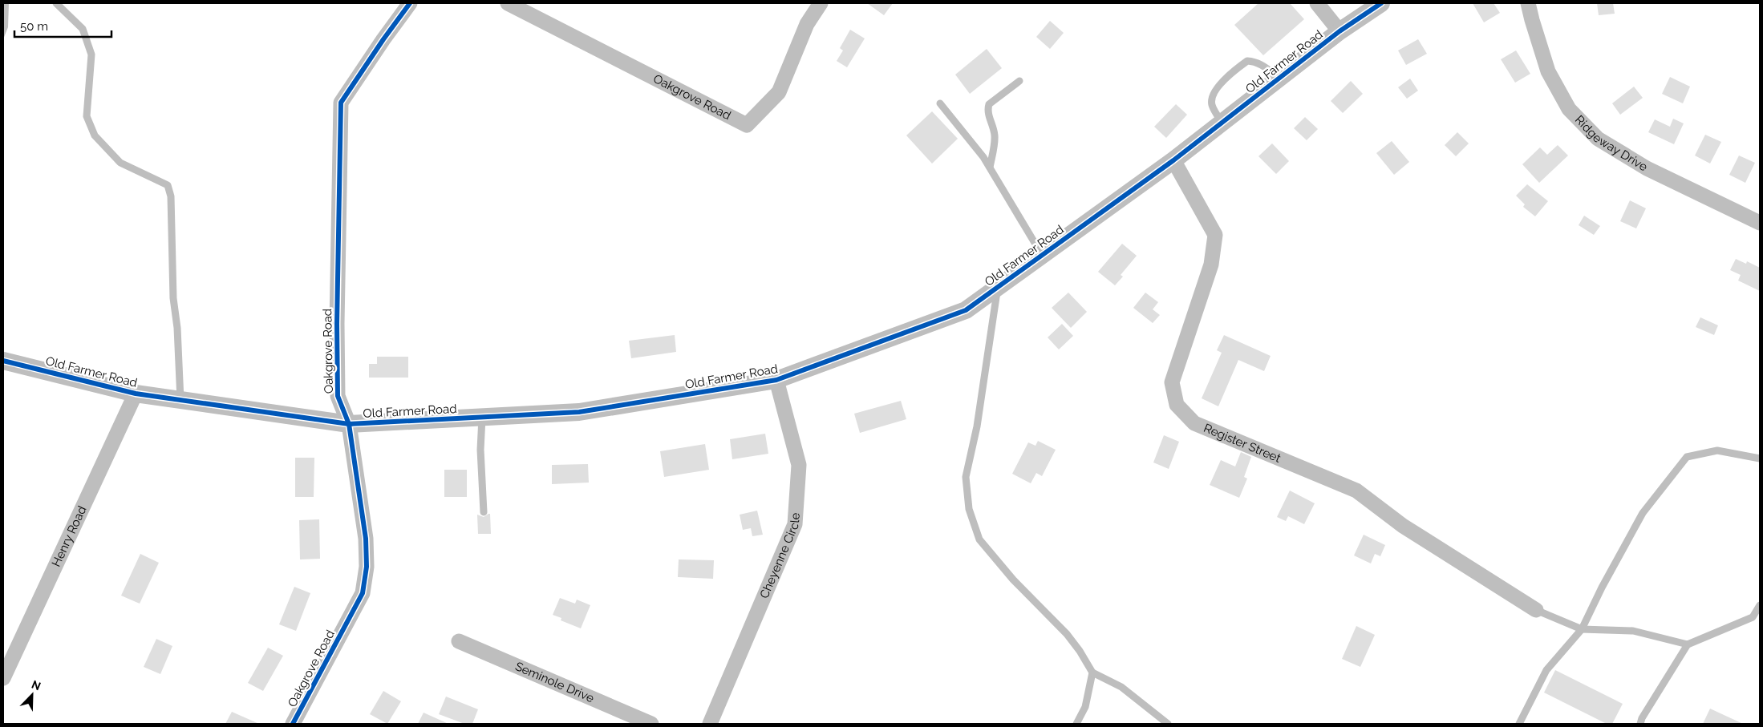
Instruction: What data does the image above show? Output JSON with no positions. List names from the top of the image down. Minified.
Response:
{"streets":{"street":["Old Farmer Road","Oakgrove Road","Ridgeway Drive","Register Street","Henry Road","Cheyenne Circle","Seminole Drive"]},"crossings":[["Old Farmer Road","Oakgrove Road"],["Old Farmer Road","Register Street"],["Old Farmer Road","Henry Road"],["Old Farmer Road","Cheyenne Circle"]],"scale_bar":"50 m","north":"top right"}
